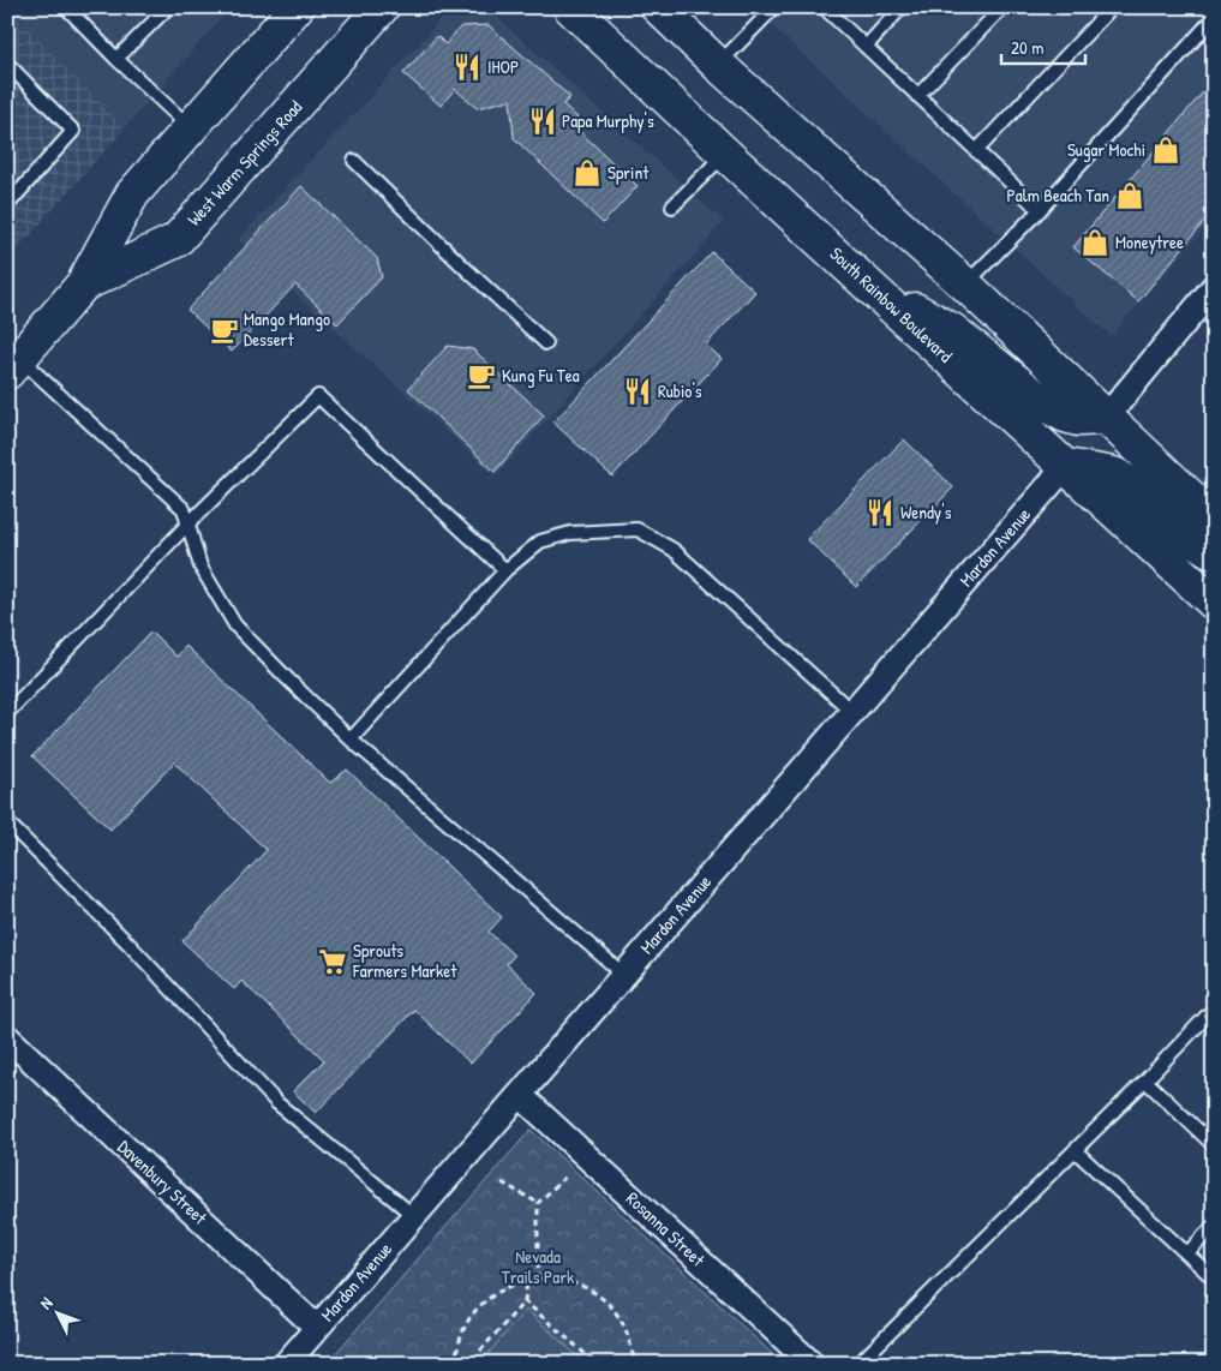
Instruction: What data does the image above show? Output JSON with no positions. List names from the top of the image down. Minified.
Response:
{"streets":{"main road":["West Warm Springs Road","South Rainbow Boulevard"],"street":["Mardon Avenue","Davenbury Street","Rosanna Street"]},"crossings":[["South Rainbow Boulevard","Mardon Avenue"],["Mardon Avenue","Davenbury Street"],["Mardon Avenue","Rosanna Street"]],"parks":["Nevada Trails Park"],"places":{"restaurant":["IHOP","Papa Murphy's","Rubio's","Wendy's"],"shop":["Sugar Mochi","Sprint","Palm Beach Tan","Moneytree"],"cafe":["Mango Mango Dessert","Kung Fu Tea"],"supermarket":["Sprouts Farmers Market"]},"scale_bar":"20 m","north":"top left"}
